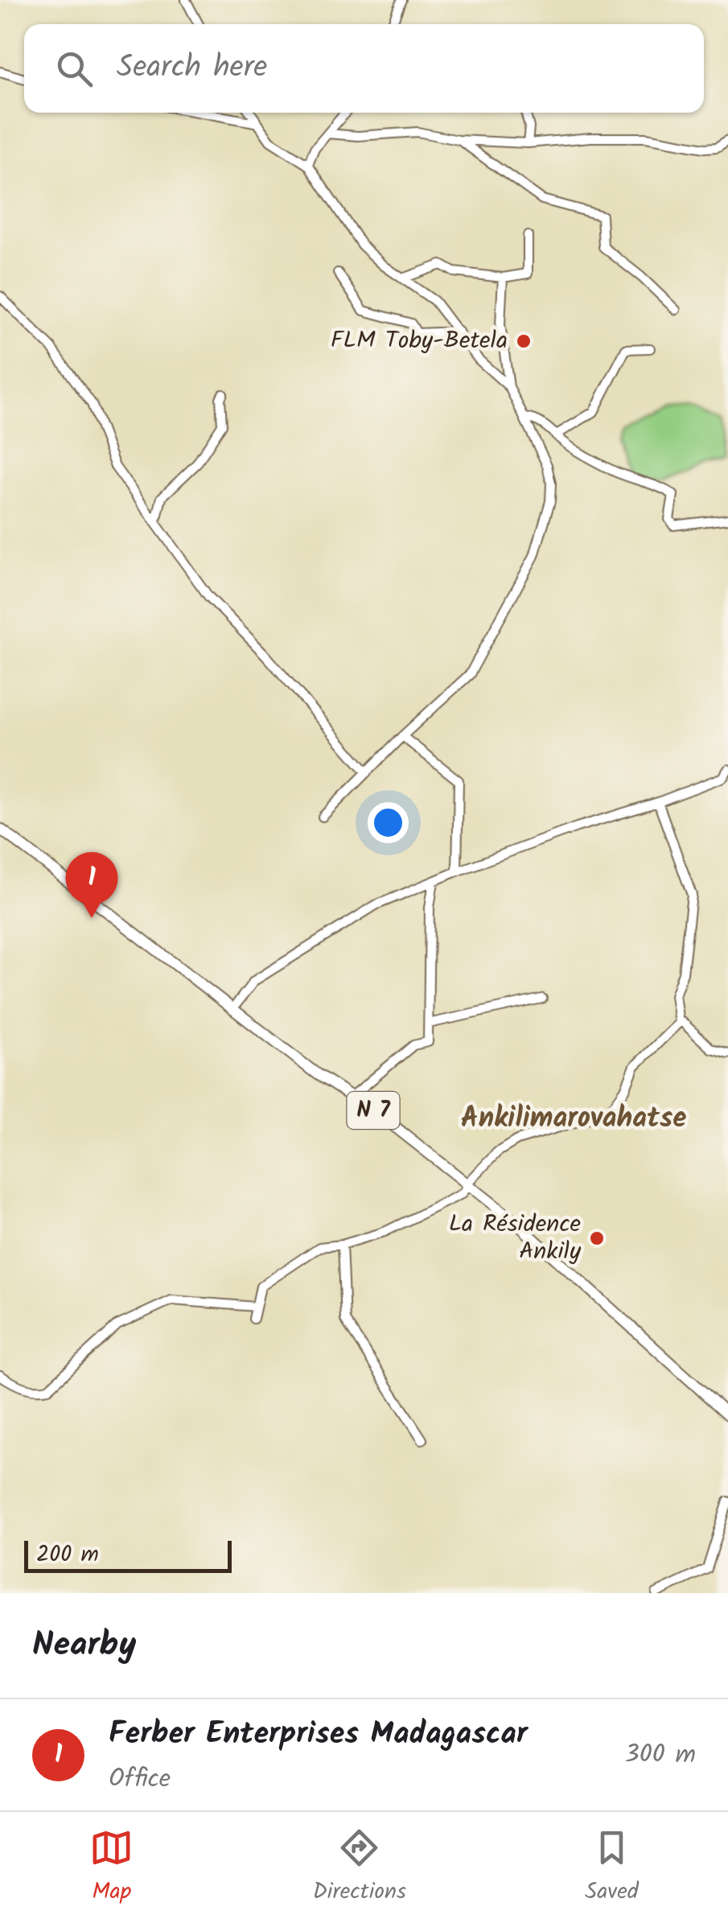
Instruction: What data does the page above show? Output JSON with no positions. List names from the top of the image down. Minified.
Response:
{"streets":{"main road":["N 7"]},"districts":["Ankilimarovahatse"],"places":["FLM Toby-Betela","La Résidence Ankily"],"scale_bar":"200 m","page":{"search":"Search here","pins":"1","scale":"200 m","heading":"Nearby","list":[{"mark":"1","name":"Ferber Enterprises Madagascar","note":"Office","value":"300 m"}],"nav":["Map","Directions","Saved"]}}
